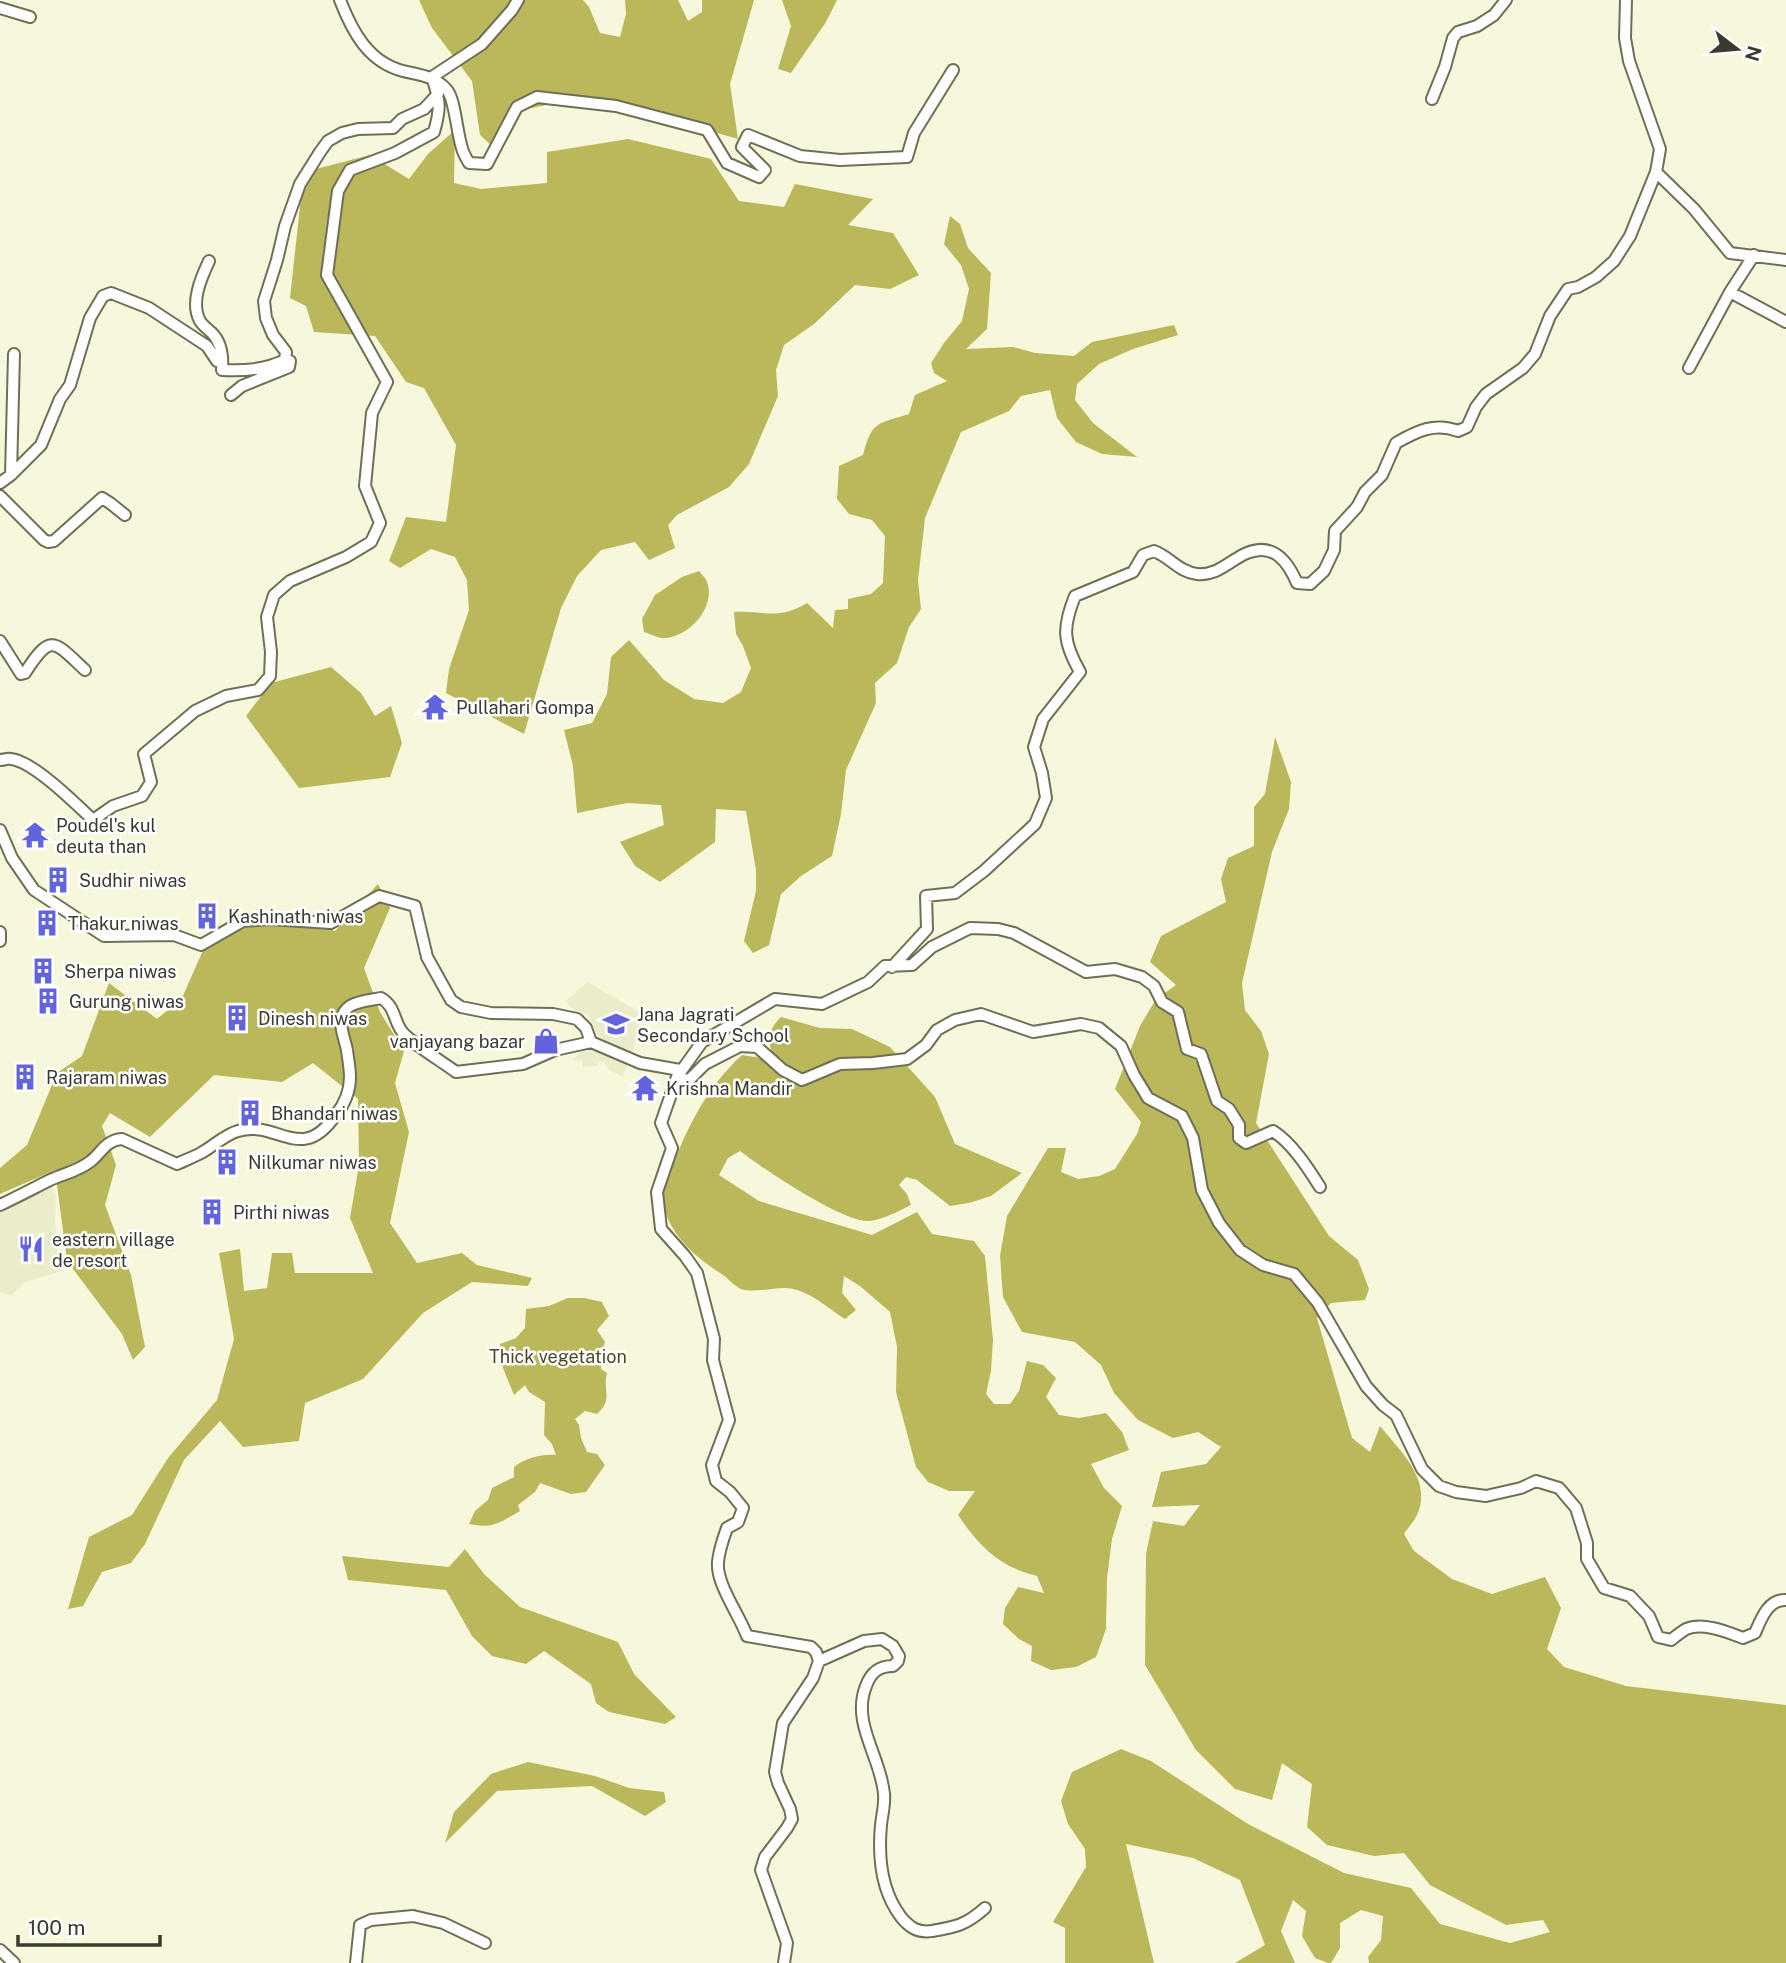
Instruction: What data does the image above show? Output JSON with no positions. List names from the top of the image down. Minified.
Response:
{"parks":["Thick vegetation"],"places":{"temple":["Pullahari Gompa","Poudel's kul deuta than","Krishna Mandir"],"building":["Sudhir niwas","Kashinath niwas","Thakur niwas","Sherpa niwas","Gurung niwas","Dinesh niwas","Rajaram niwas","Bhandari niwas","Nilkumar niwas","Pirthi niwas"],"school or university":["Jana Jagrati Secondary School"],"shop":["vanjayang bazar"],"restaurant":["eastern village de resort"]},"scale_bar":"100 m","north":"right"}
